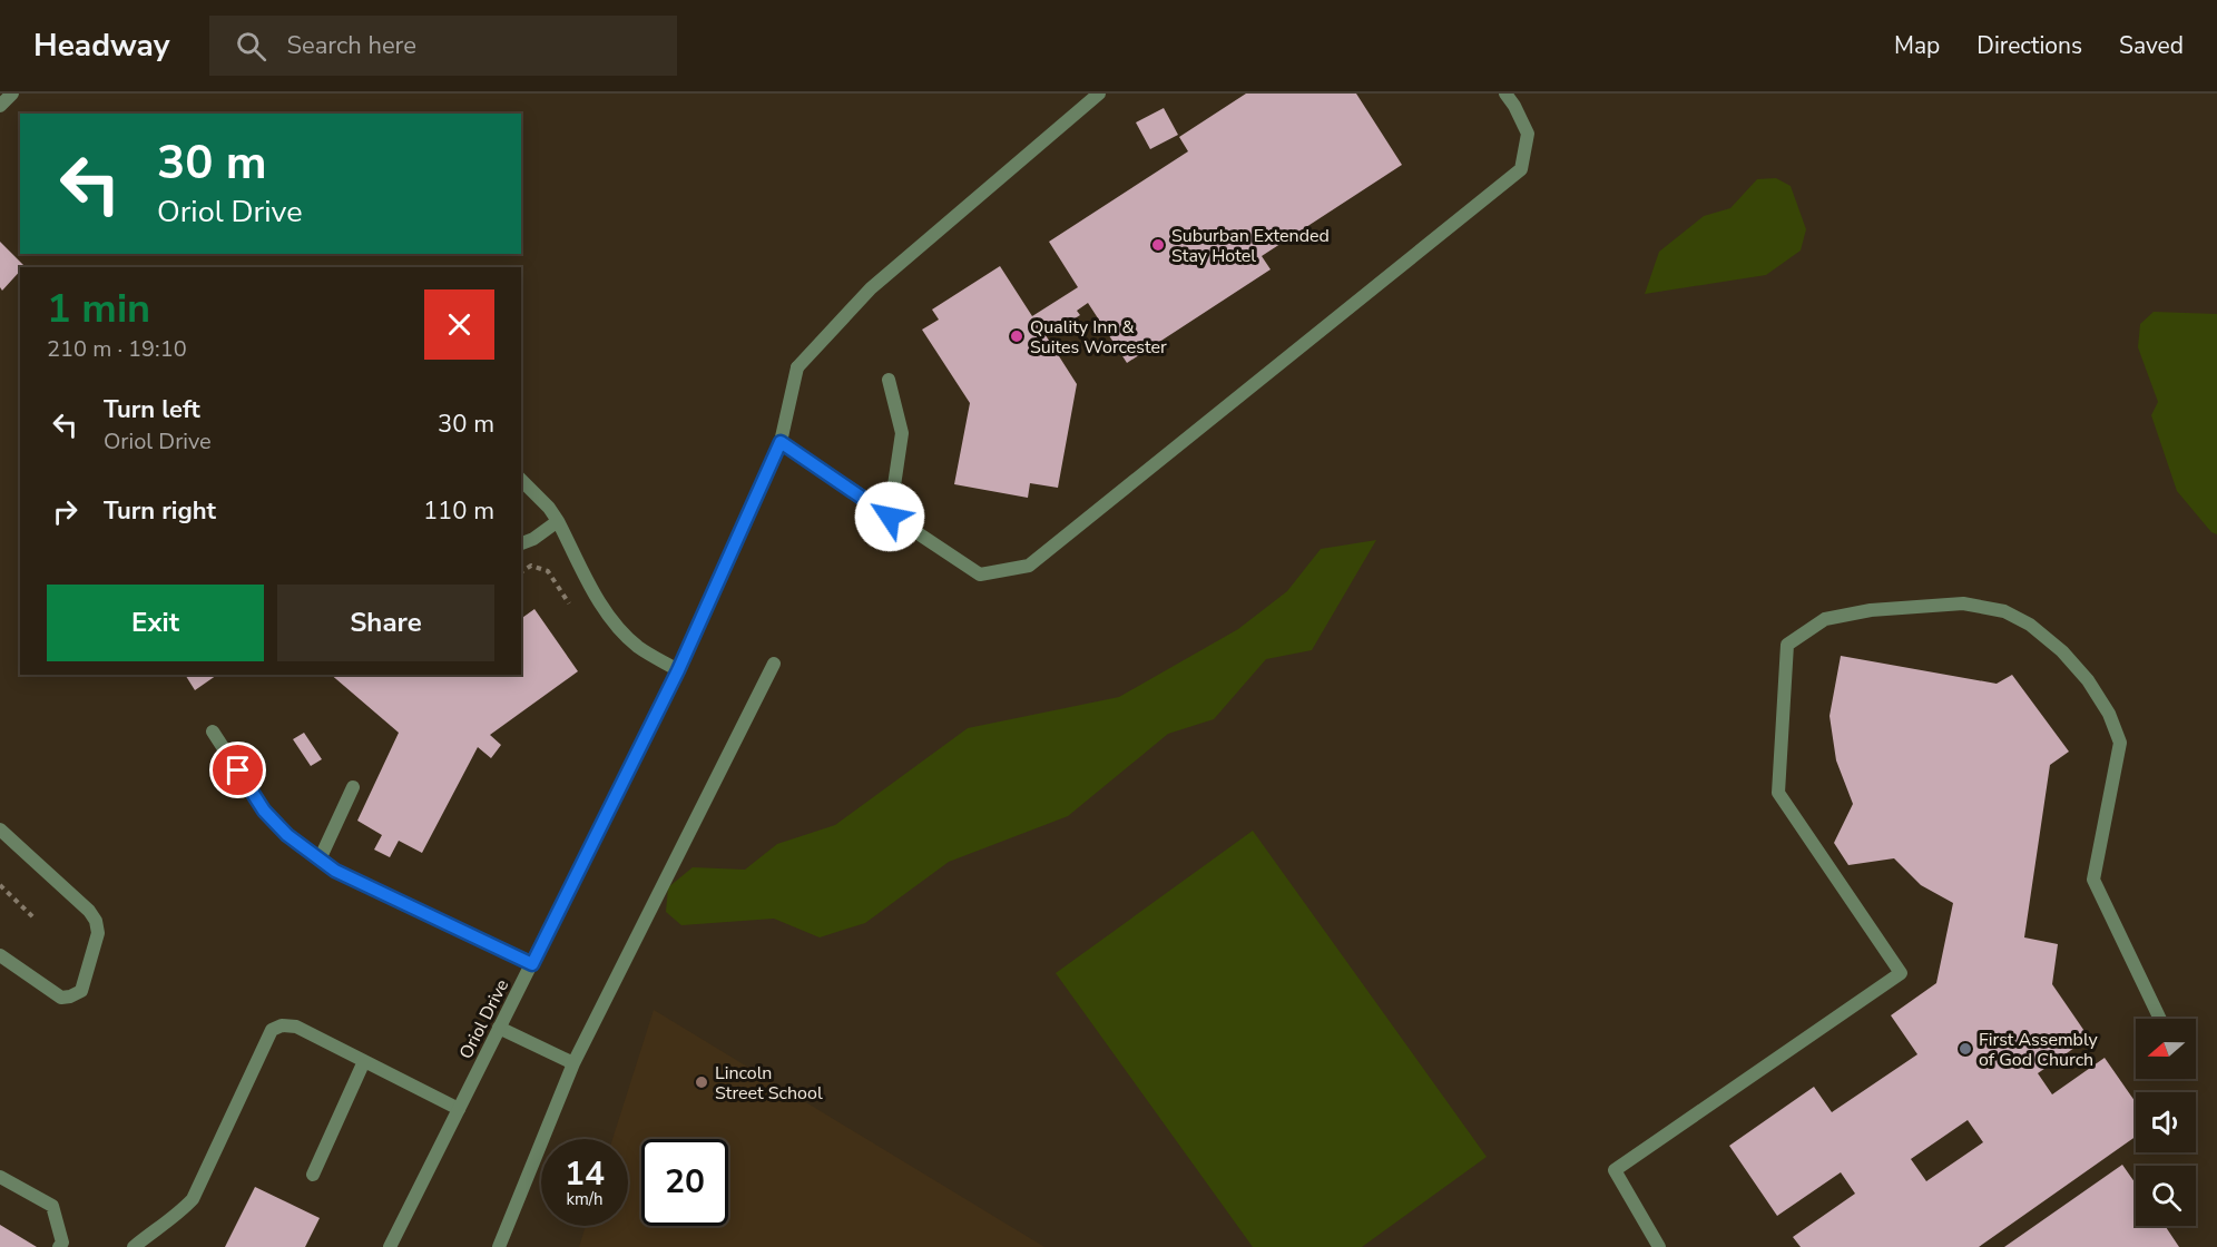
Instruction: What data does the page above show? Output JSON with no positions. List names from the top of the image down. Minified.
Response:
{"streets":{"street":["Oriol Drive"]},"places":["Suburban Extended Stay Hotel","Quality Inn & Suites Worcester","First Assembly of God Church","Lincoln Street School"],"north":"left","page":{"header":"Headway","search":"Search here","nav":["Map","Directions","Saved"],"turn":["30 m","Oriol Drive"],"heading":["1 min","210 m · 19:10"],"list":[{"name":"Turn left","note":"Oriol Drive","value":"30 m"},{"name":"Turn right","value":"110 m"}],"buttons":["Exit","Share"],"speed":"14 km/h","limit":"20"}}
